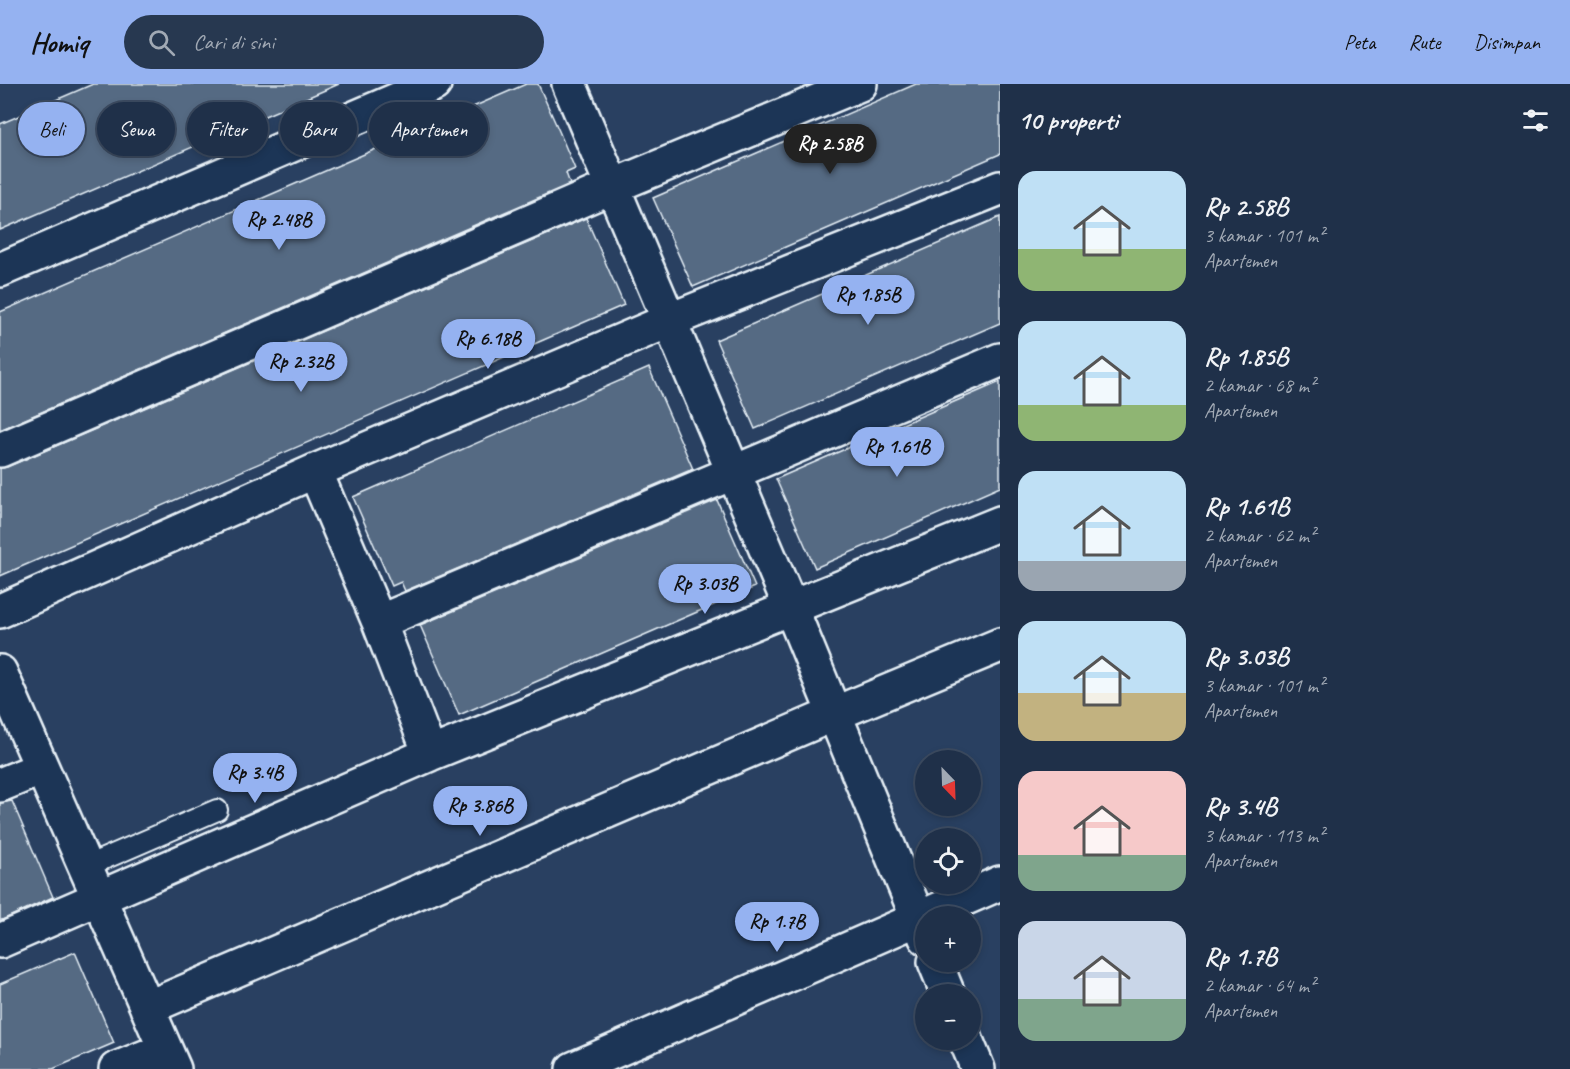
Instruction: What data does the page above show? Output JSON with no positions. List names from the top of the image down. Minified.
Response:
{"north":"bottom right","page":{"header":"Homiq","search":"Cari di sini","nav":["Peta","Rute","Disimpan"],"heading":"10 properti","chip":["Beli","Sewa","Filter","Baru","Apartemen"],"price":["Rp 2.58B","Rp 2.48B","Rp 1.85B","Rp 6.18B","Rp 2.32B","Rp 1.61B","Rp 3.03B","Rp 3.4B","Rp 3.86B","Rp 1.7B"],"list":[{"name":"Rp 2.58B","note":"3 kamar · 101 m² · Apartemen"},{"name":"Rp 1.85B","note":"2 kamar · 68 m² · Apartemen"},{"name":"Rp 1.61B","note":"2 kamar · 62 m² · Apartemen"},{"name":"Rp 3.03B","note":"3 kamar · 101 m² · Apartemen"},{"name":"Rp 3.4B","note":"3 kamar · 113 m² · Apartemen"},{"name":"Rp 1.7B","note":"2 kamar · 64 m² · Apartemen"}],"map_buttons":["+","−"]}}
